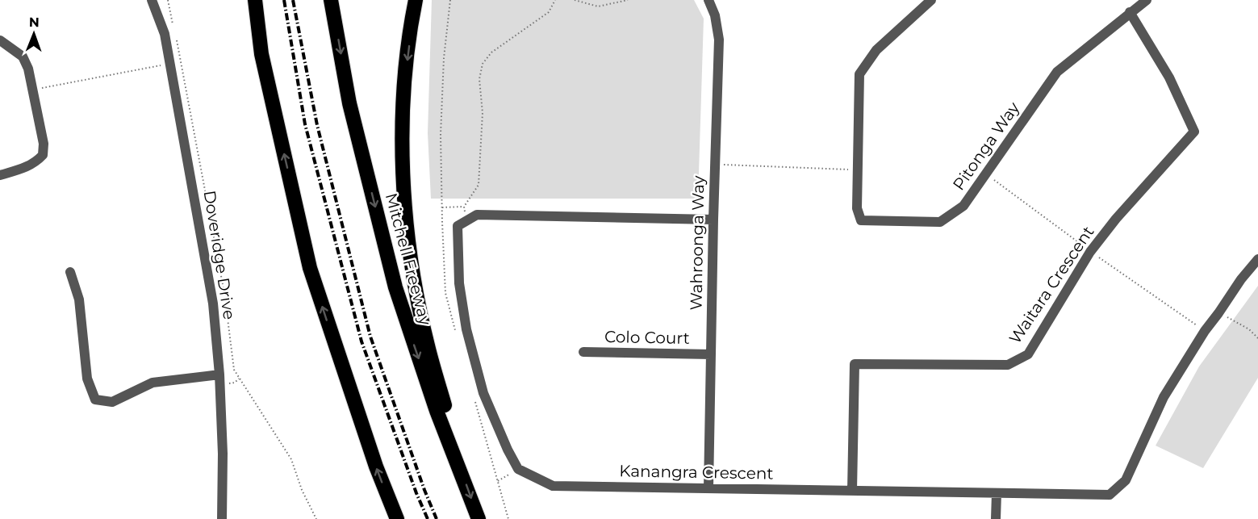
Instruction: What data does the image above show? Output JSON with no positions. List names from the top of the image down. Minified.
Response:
{"streets":{"highway":["Mitchell Freeway"],"street":["Pitonga Way","Wahroonga Way","Doveridge Drive","Waitara Crescent","Colo Court","Kanangra Crescent"]},"crossings":[["Pitonga Way","Waitara Crescent"],["Wahroonga Way","Colo Court"],["Wahroonga Way","Kanangra Crescent"],["Waitara Crescent","Kanangra Crescent"]],"north":"top"}
